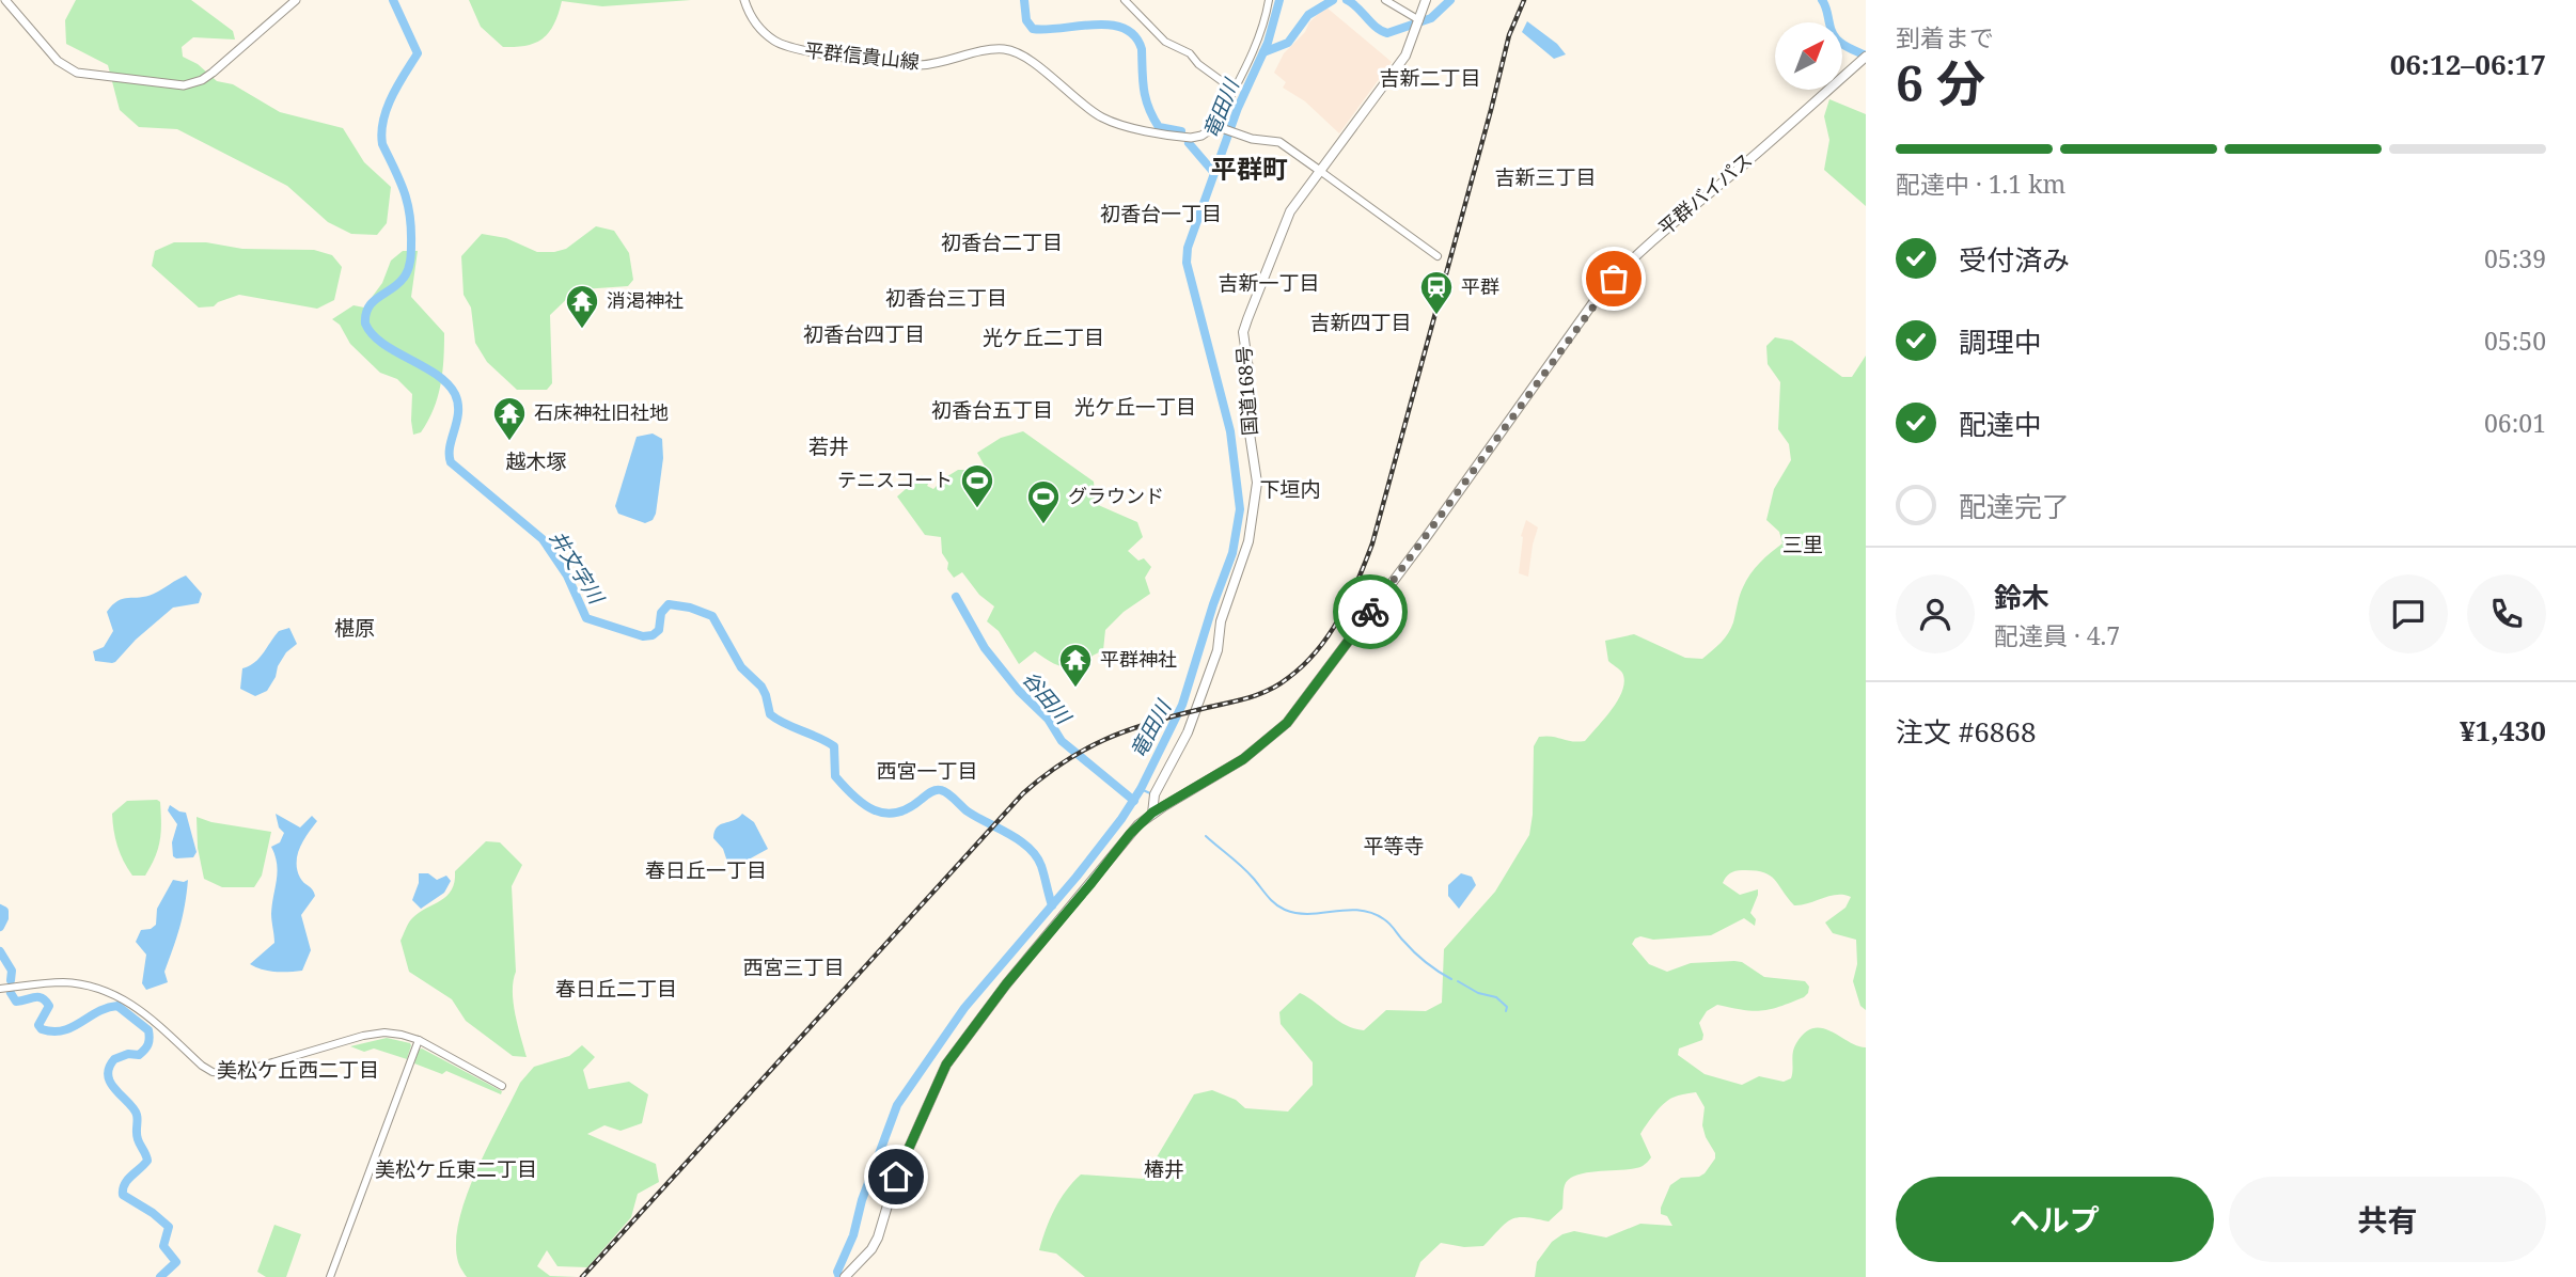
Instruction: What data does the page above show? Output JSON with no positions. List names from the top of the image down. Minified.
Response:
{"streets":{"highway":["平群バイパス","国道168号"],"main road":["平群信貴山線"]},"crossings":[["平群バイパス","国道168号"]],"districts":["吉新二丁目","平群町","吉新三丁目","初香台一丁目","初香台二丁目","吉新一丁目","初香台三丁目","吉新四丁目","初香台四丁目","光ケ丘二丁目","光ケ丘一丁目","初香台五丁目","若井","越木塚","下垣内","三里","椹原","西宮一丁目","平等寺","春日丘一丁目","西宮三丁目","春日丘二丁目","美松ケ丘西二丁目","美松ケ丘東二丁目","椿井"],"water":["竜田川","井文字川","谷田川"],"places":{"station":["平群"],"temple":["消渇神社","石床神社旧社地","平群神社"],"sports":["テニスコート","グラウンド"]},"north":"top right","page":{"heading":["6 分","到着まで","06:12–06:17"],"panel":["鈴木","配達員 · 4.7","注文 #6868","¥1,430"],"bar":"配達中 · 1.1 km","list":[["受付済み","05:39"],["調理中","05:50"],["配達中","06:01"],"配達完了"],"buttons":["ヘルプ","共有"]}}
